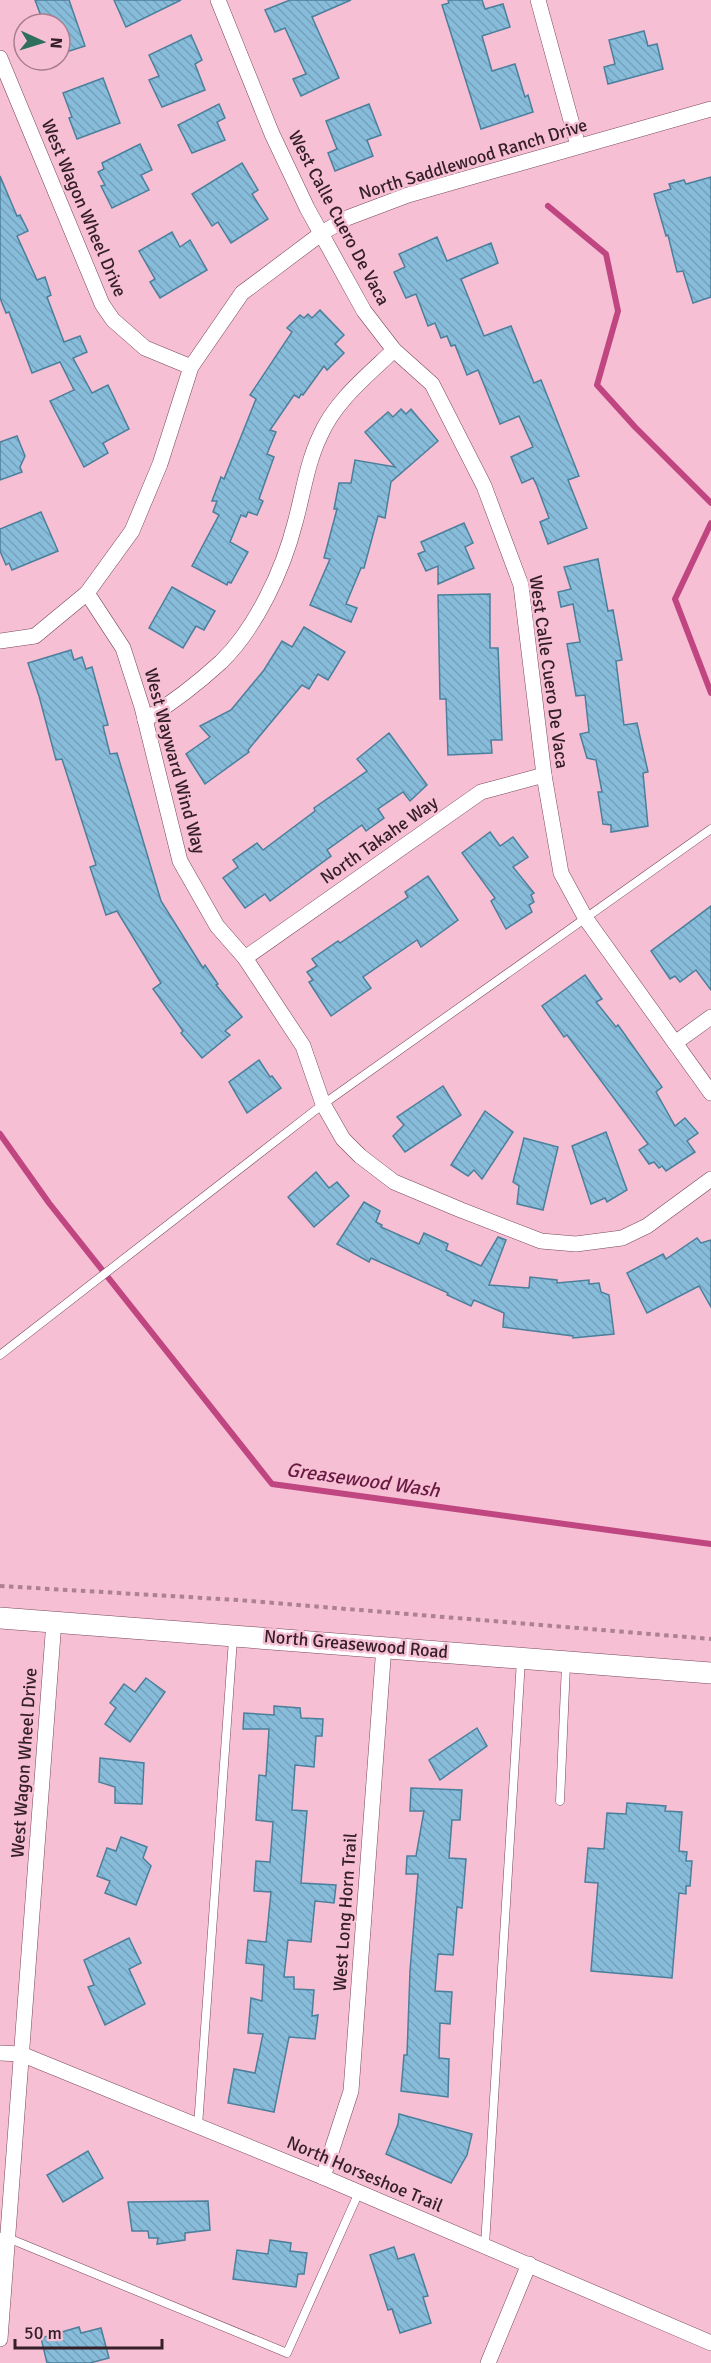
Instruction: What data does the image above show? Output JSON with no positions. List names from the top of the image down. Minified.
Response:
{"streets":{"street":["North Saddlewood Ranch Drive","West Wagon Wheel Drive","West Calle Cuero De Vaca","West Wayward Wind Way","North Takahe Way","North Greasewood Road","West Long Horn Trail","North Horseshoe Trail"]},"crossings":[["North Saddlewood Ranch Drive","West Wagon Wheel Drive"],["North Saddlewood Ranch Drive","West Calle Cuero De Vaca"],["North Saddlewood Ranch Drive","West Wayward Wind Way"],["West Wagon Wheel Drive","North Greasewood Road"],["West Wagon Wheel Drive","North Horseshoe Trail"],["West Calle Cuero De Vaca","North Takahe Way"],["West Wayward Wind Way","North Takahe Way"],["North Greasewood Road","West Long Horn Trail"],["West Long Horn Trail","North Horseshoe Trail"]],"water":["Greasewood Wash"],"scale_bar":"50 m","north":"right"}
